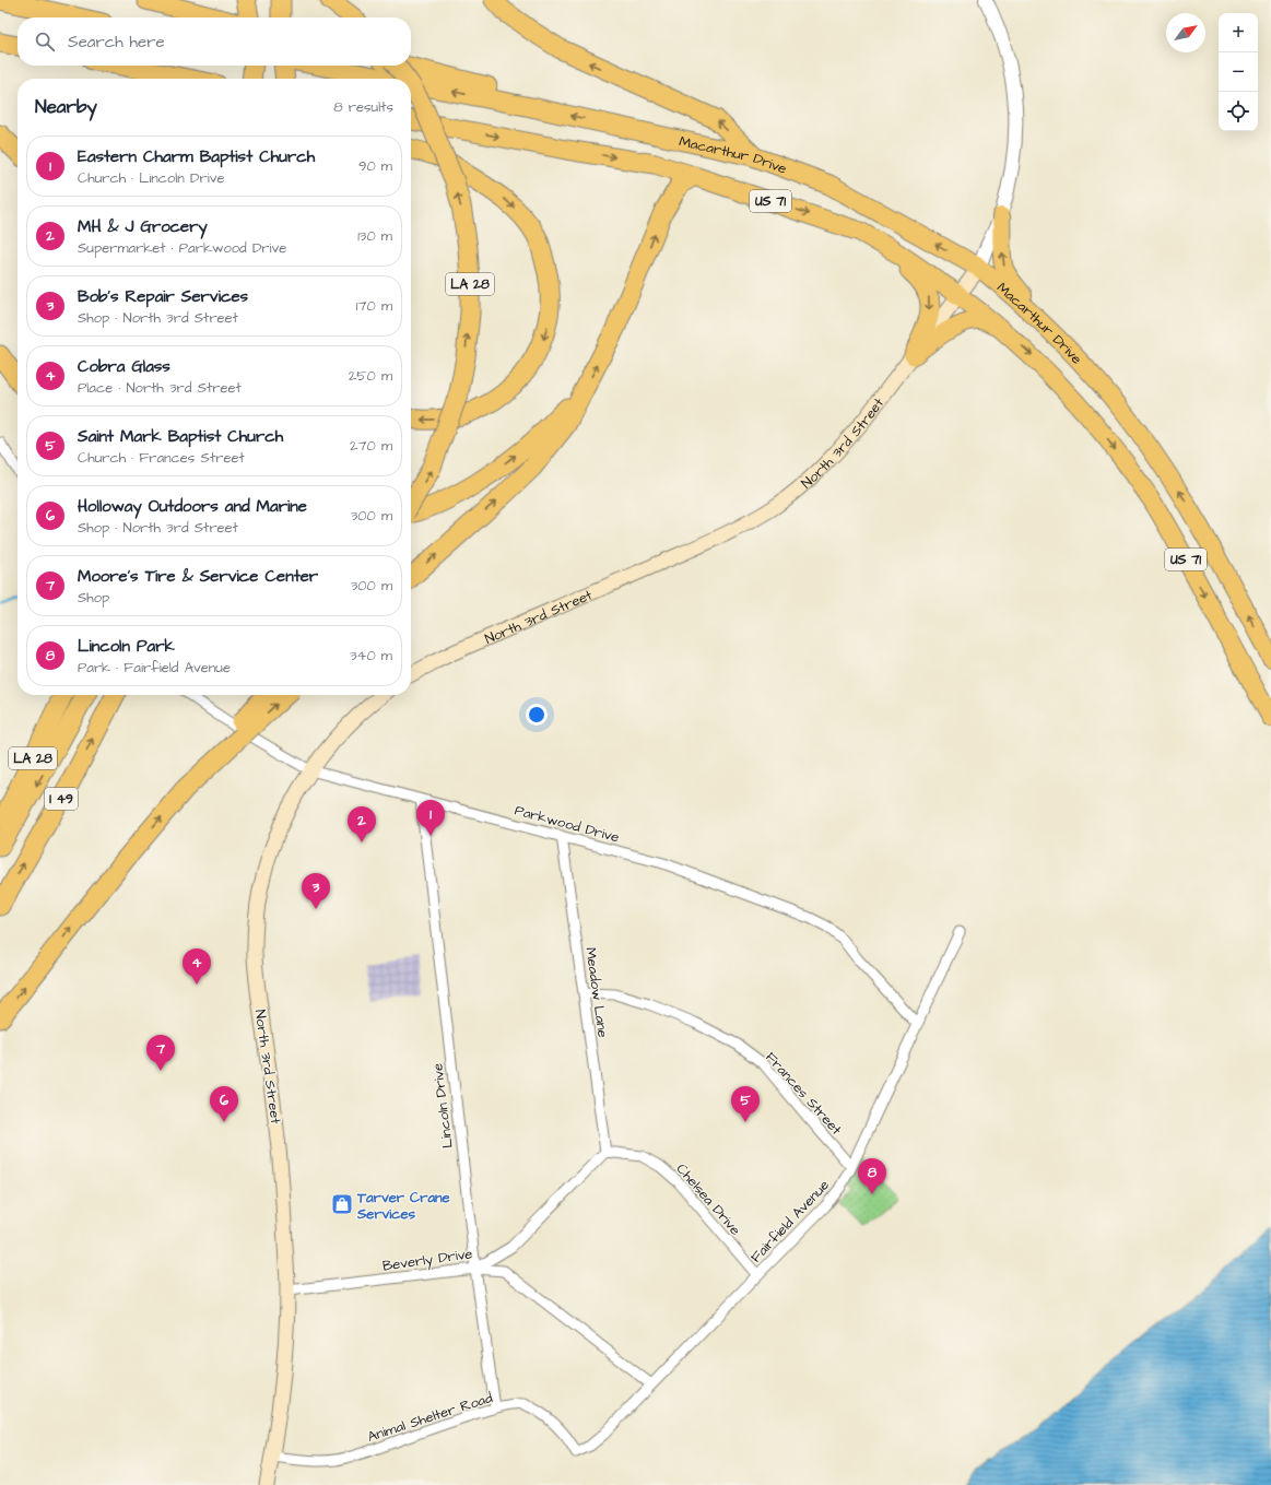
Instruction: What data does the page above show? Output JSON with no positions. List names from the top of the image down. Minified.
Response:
{"streets":{"highway":["Macarthur Drive","US 71","LA 28","I 49"],"main road":["North 3rd Street"],"street":["Parkwood Drive","Meadow Lane","Frances Street","Lincoln Drive","Chelsea Drive","Fairfield Avenue","Beverly Drive","Animal Shelter Road"]},"crossings":[["Macarthur Drive","North 3rd Street"],["North 3rd Street","Parkwood Drive"],["North 3rd Street","Beverly Drive"],["North 3rd Street","Animal Shelter Road"],["Parkwood Drive","Meadow Lane"],["Parkwood Drive","Lincoln Drive"],["Parkwood Drive","Fairfield Avenue"],["Meadow Lane","Frances Street"],["Meadow Lane","Chelsea Drive"],["Meadow Lane","Beverly Drive"],["Frances Street","Fairfield Avenue"],["Lincoln Drive","Beverly Drive"],["Lincoln Drive","Animal Shelter Road"],["Chelsea Drive","Fairfield Avenue"],["Chelsea Drive","Beverly Drive"],["Fairfield Avenue","Animal Shelter Road"]],"places":{"shop":["Tarver Crane Services"]},"north":"top right","page":{"map_buttons":["+","−"],"search":"Search here","heading":["Nearby","8 results"],"list":[{"mark":"1","name":"Eastern Charm Baptist Church","note":"Church · Lincoln Drive","value":"90 m"},{"mark":"2","name":"MH & J Grocery","note":"Supermarket · Parkwood Drive","value":"130 m"},{"mark":"3","name":"Bob's Repair Services","note":"Shop · North 3rd Street","value":"170 m"},{"mark":"4","name":"Cobra Glass","note":"Place · North 3rd Street","value":"250 m"},{"mark":"5","name":"Saint Mark Baptist Church","note":"Church · Frances Street","value":"270 m"},{"mark":"6","name":"Holloway Outdoors and Marine","note":"Shop · North 3rd Street","value":"300 m"},{"mark":"7","name":"Moore's Tire & Service Center","note":"Shop","value":"300 m"},{"mark":"8","name":"Lincoln Park","note":"Park · Fairfield Avenue","value":"340 m"}],"pins":["1","2","3","4","7","5","6","8"]}}
